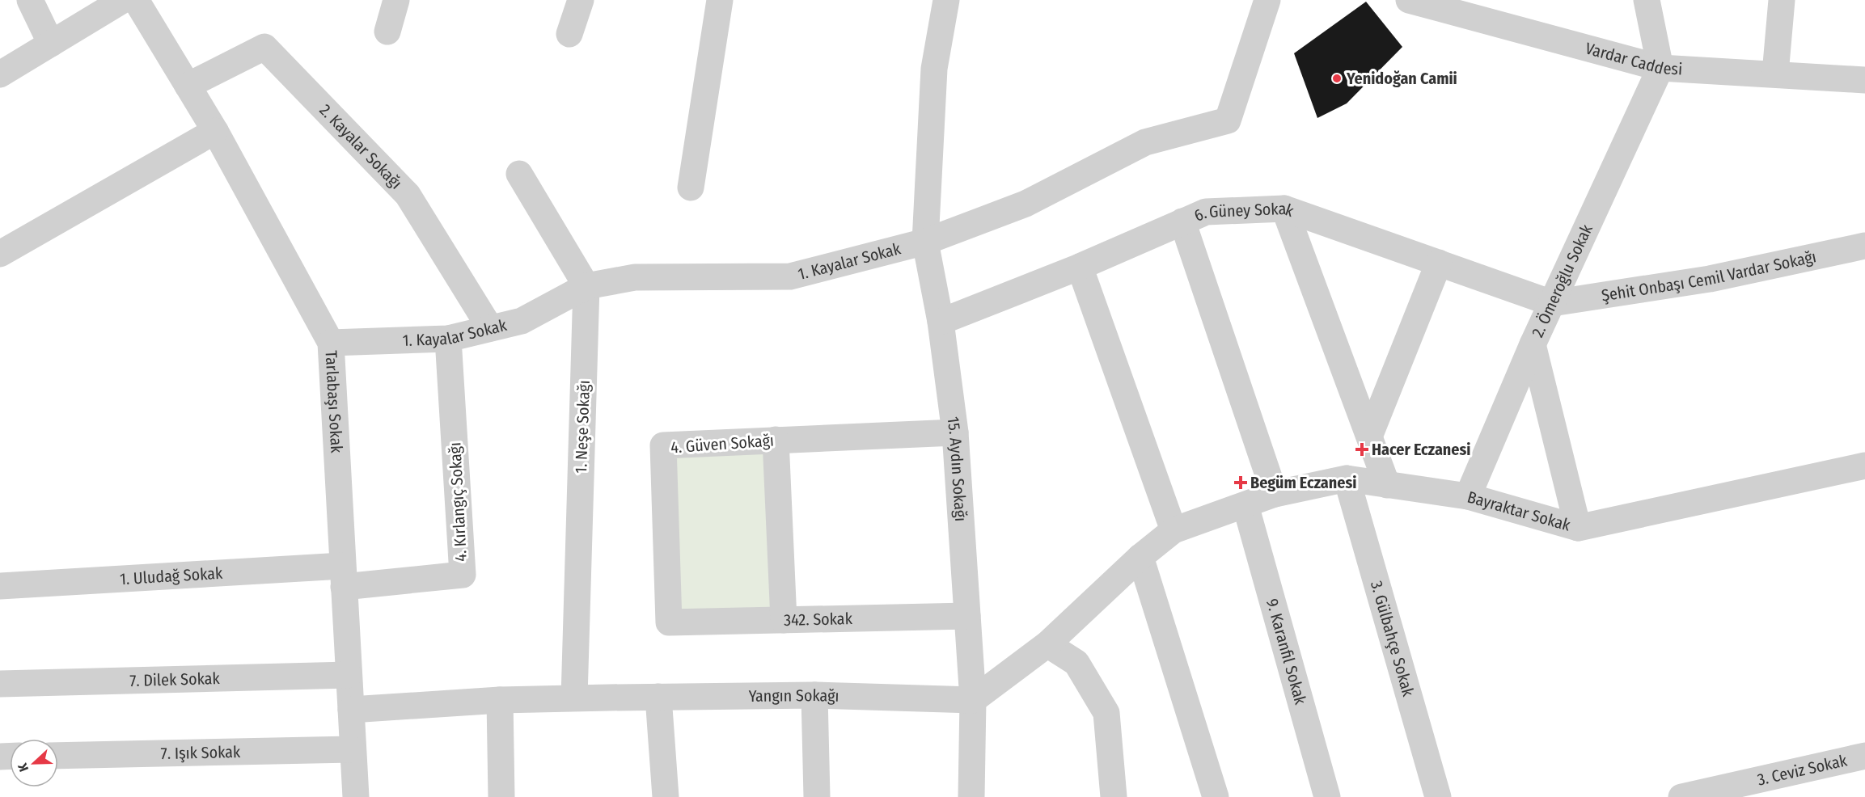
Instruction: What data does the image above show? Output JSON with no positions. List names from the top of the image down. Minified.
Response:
{"streets":{"street":["Vardar Caddesi","2. Kayalar Sokağı","6. Güney Sokak","1. Kayalar Sokak","Şehit Onbaşı Cemil Vardar Sokağı","2. Ömeroğlu Sokak","Tarlabaşı Sokak","1. Neşe Sokağı","4. Güven Sokağı","15. Aydın Sokağı","4. Kırlangıç Sokağı","Bayraktar Sokak","1. Uludağ Sokak","342. Sokak","3. Gülbahçe Sokak","9. Karanfil Sokak","7. Dilek Sokak","Yangın Sokağı","7. Işık Sokak","3. Ceviz Sokak"]},"crossings":[["Vardar Caddesi","2. Ömeroğlu Sokak"],["2. Kayalar Sokağı","1. Kayalar Sokak"],["2. Kayalar Sokağı","Tarlabaşı Sokak"],["6. Güney Sokak","Şehit Onbaşı Cemil Vardar Sokağı"],["6. Güney Sokak","2. Ömeroğlu Sokak"],["6. Güney Sokak","15. Aydın Sokağı"],["1. Kayalar Sokak","Tarlabaşı Sokak"],["1. Kayalar Sokak","1. Neşe Sokağı"],["1. Kayalar Sokak","15. Aydın Sokağı"],["1. Kayalar Sokak","4. Kırlangıç Sokağı"],["Şehit Onbaşı Cemil Vardar Sokağı","2. Ömeroğlu Sokak"],["2. Ömeroğlu Sokak","Bayraktar Sokak"],["Tarlabaşı Sokak","4. Kırlangıç Sokağı"],["Tarlabaşı Sokak","1. Uludağ Sokak"],["Tarlabaşı Sokak","7. Dilek Sokak"],["Tarlabaşı Sokak","Yangın Sokağı"],["Tarlabaşı Sokak","7. Işık Sokak"],["1. Neşe Sokağı","Yangın Sokağı"],["4. Güven Sokağı","15. Aydın Sokağı"],["4. Güven Sokağı","342. Sokak"],["15. Aydın Sokağı","342. Sokak"],["15. Aydın Sokağı","Yangın Sokağı"],["4. Kırlangıç Sokağı","1. Uludağ Sokak"],["Bayraktar Sokak","3. Gülbahçe Sokak"],["Bayraktar Sokak","9. Karanfil Sokak"]],"places":{"other":["Yenidoğan Camii"],"health":["Hacer Eczanesi","Begüm Eczanesi"]},"north":"left"}
